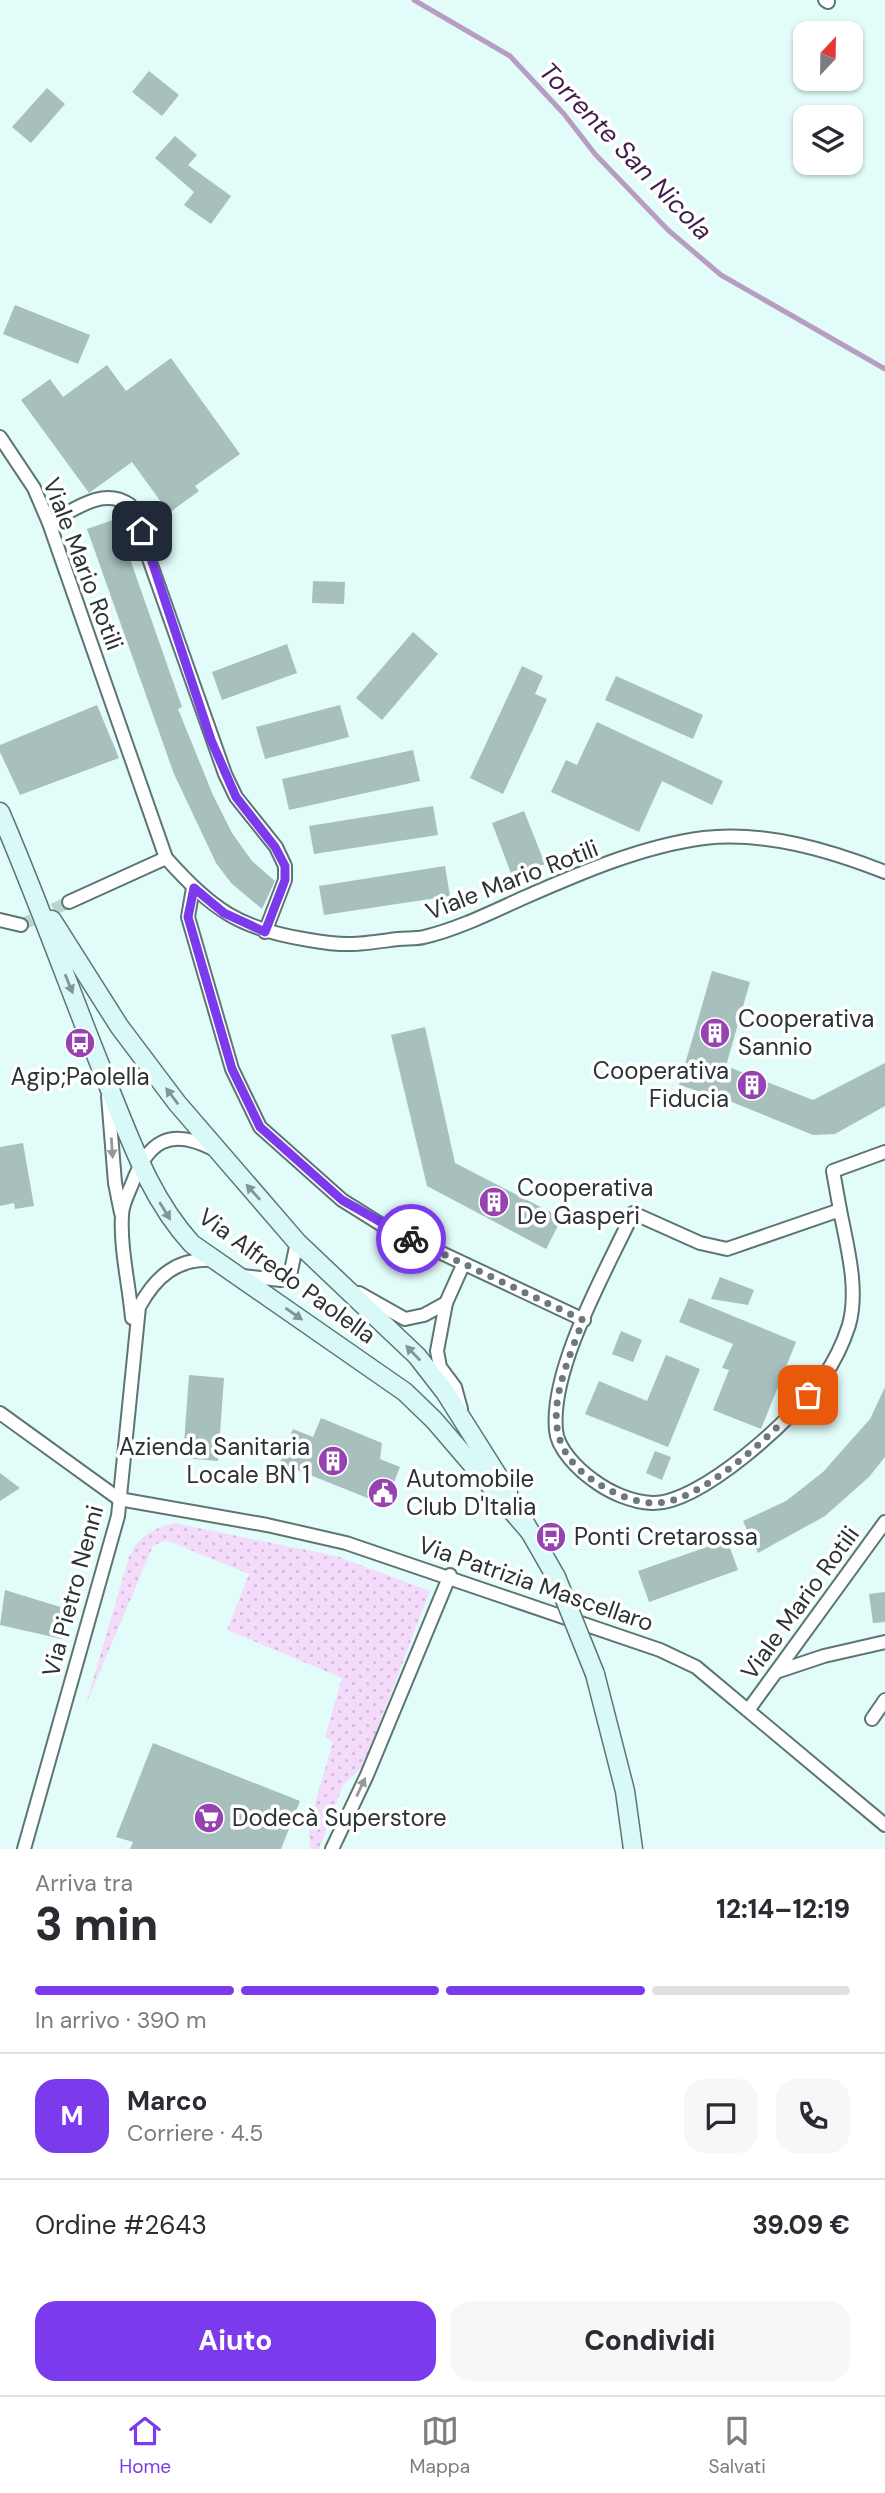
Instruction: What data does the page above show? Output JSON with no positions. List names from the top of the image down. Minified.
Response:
{"streets":{"main road":["Via Alfredo Paolella"],"street":["Viale Mario Rotili","Via Patrizia Mascellaro","Via Pietro Nenni"]},"crossings":[["Viale Mario Rotili","Via Patrizia Mascellaro"],["Via Alfredo Paolella","Via Pietro Nenni"],["Via Patrizia Mascellaro","Via Pietro Nenni"]],"water":["Torrente San Nicola"],"places":{"building":["Cooperativa Sannio","Cooperativa Fiducia","Cooperativa De Gasperi","Azienda Sanitaria Locale BN 1"],"bus stop":["Agip;Paolella","Ponti Cretarossa"],"public building":["Automobile Club D'Italia"],"supermarket":["Dodecà Superstore"]},"north":"top","page":{"heading":["3 min","Arriva tra","12:14–12:19"],"panel":["Marco","Corriere · 4.5","Ordine #2643","39.09 €"],"bar":"In arrivo · 390 m","round":"M","buttons":["Aiuto","Condividi"],"tabs":["Home","Mappa","Salvati"]}}
